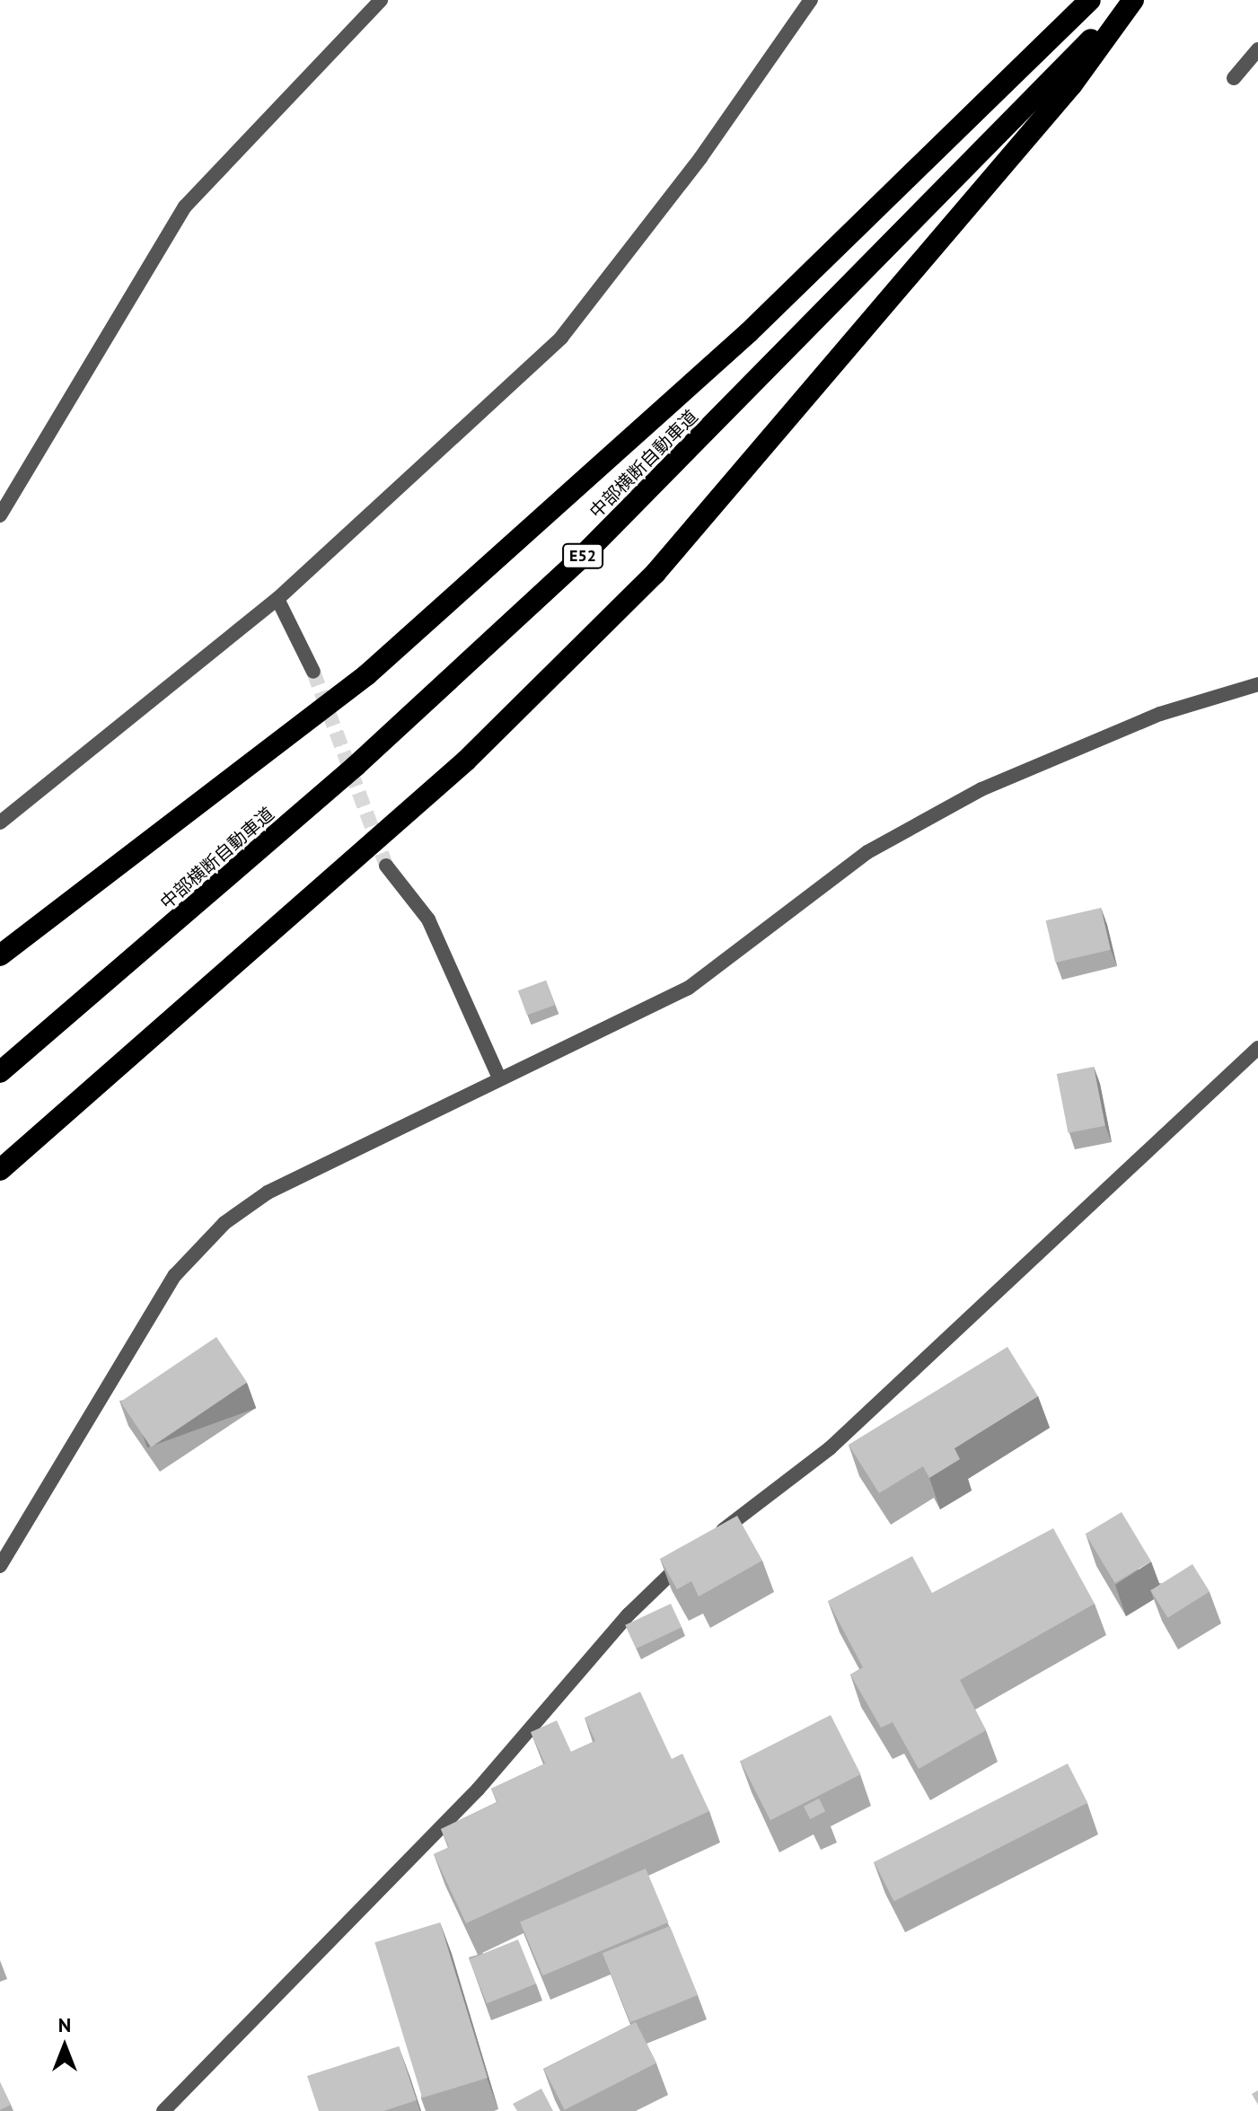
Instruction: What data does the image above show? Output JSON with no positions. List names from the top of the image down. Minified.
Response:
{"streets":{"highway":["中部横断自動車道","E52"]},"north":"top"}
